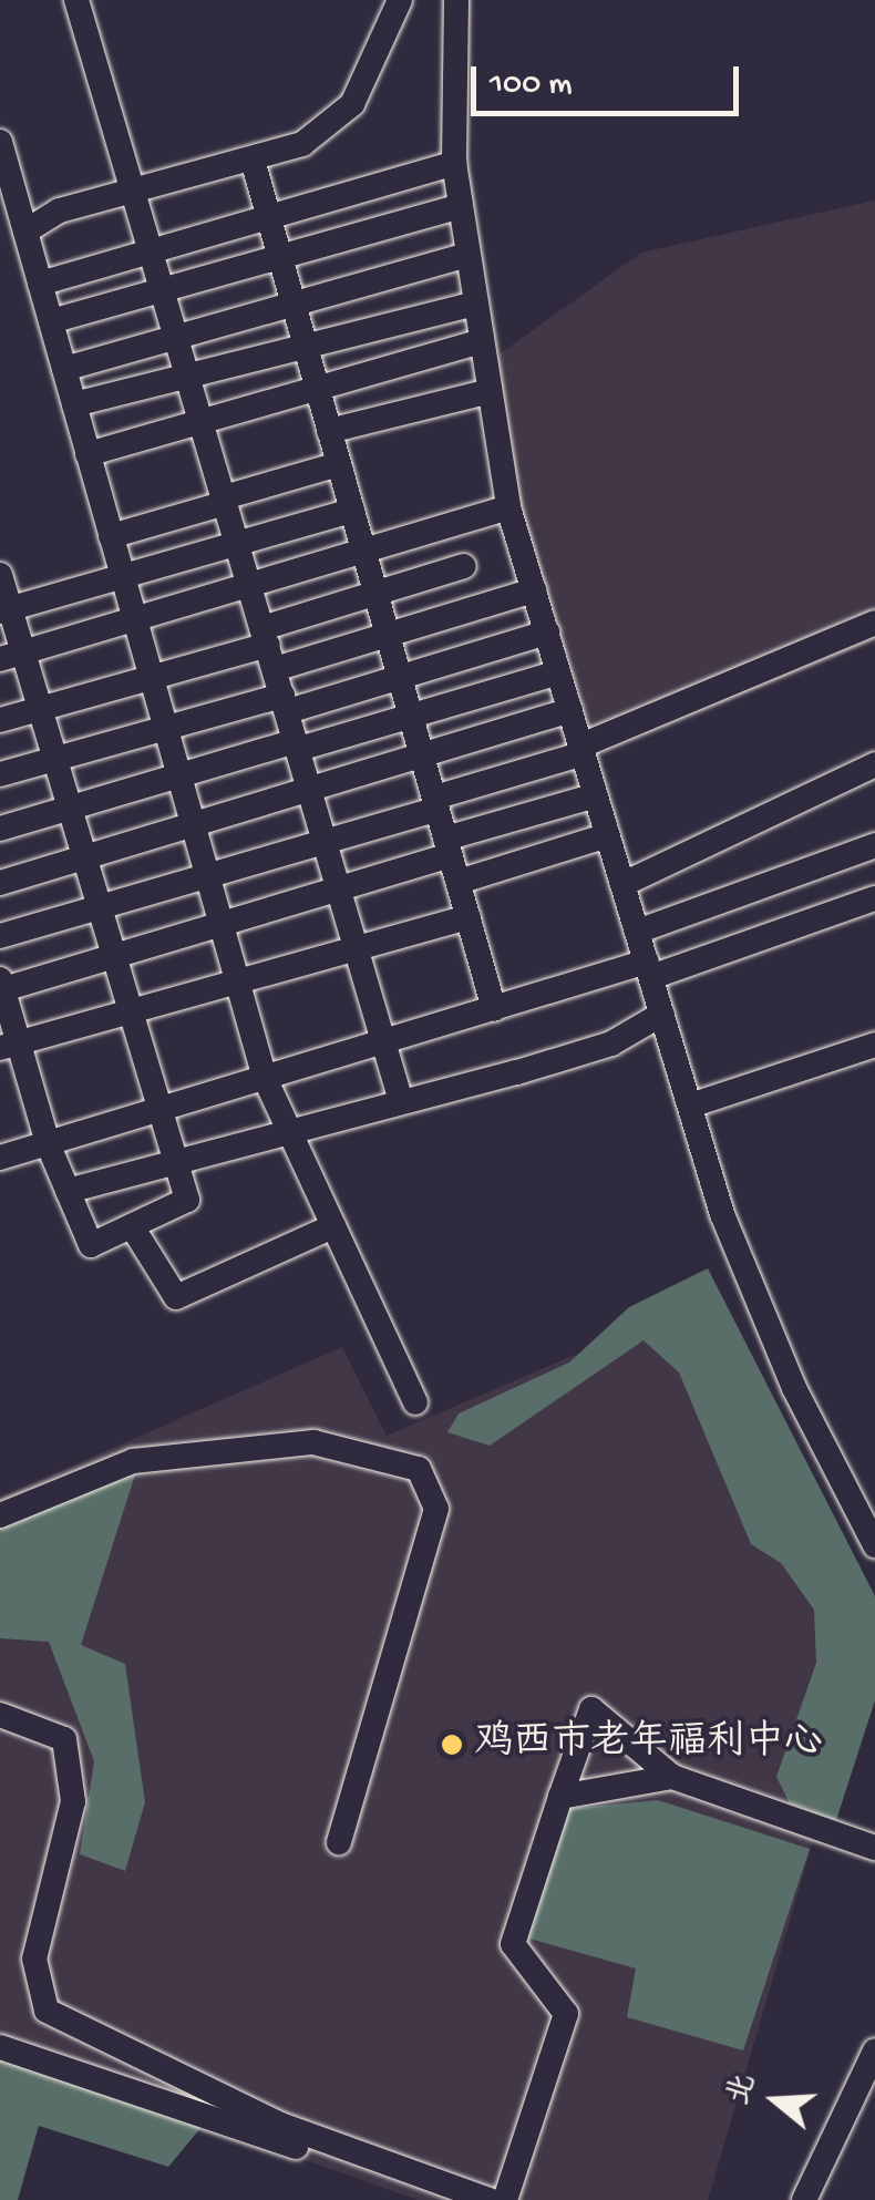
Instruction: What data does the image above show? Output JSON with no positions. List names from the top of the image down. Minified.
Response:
{"places":["鸡西市老年福利中心"],"scale_bar":"100 m","north":"left"}
